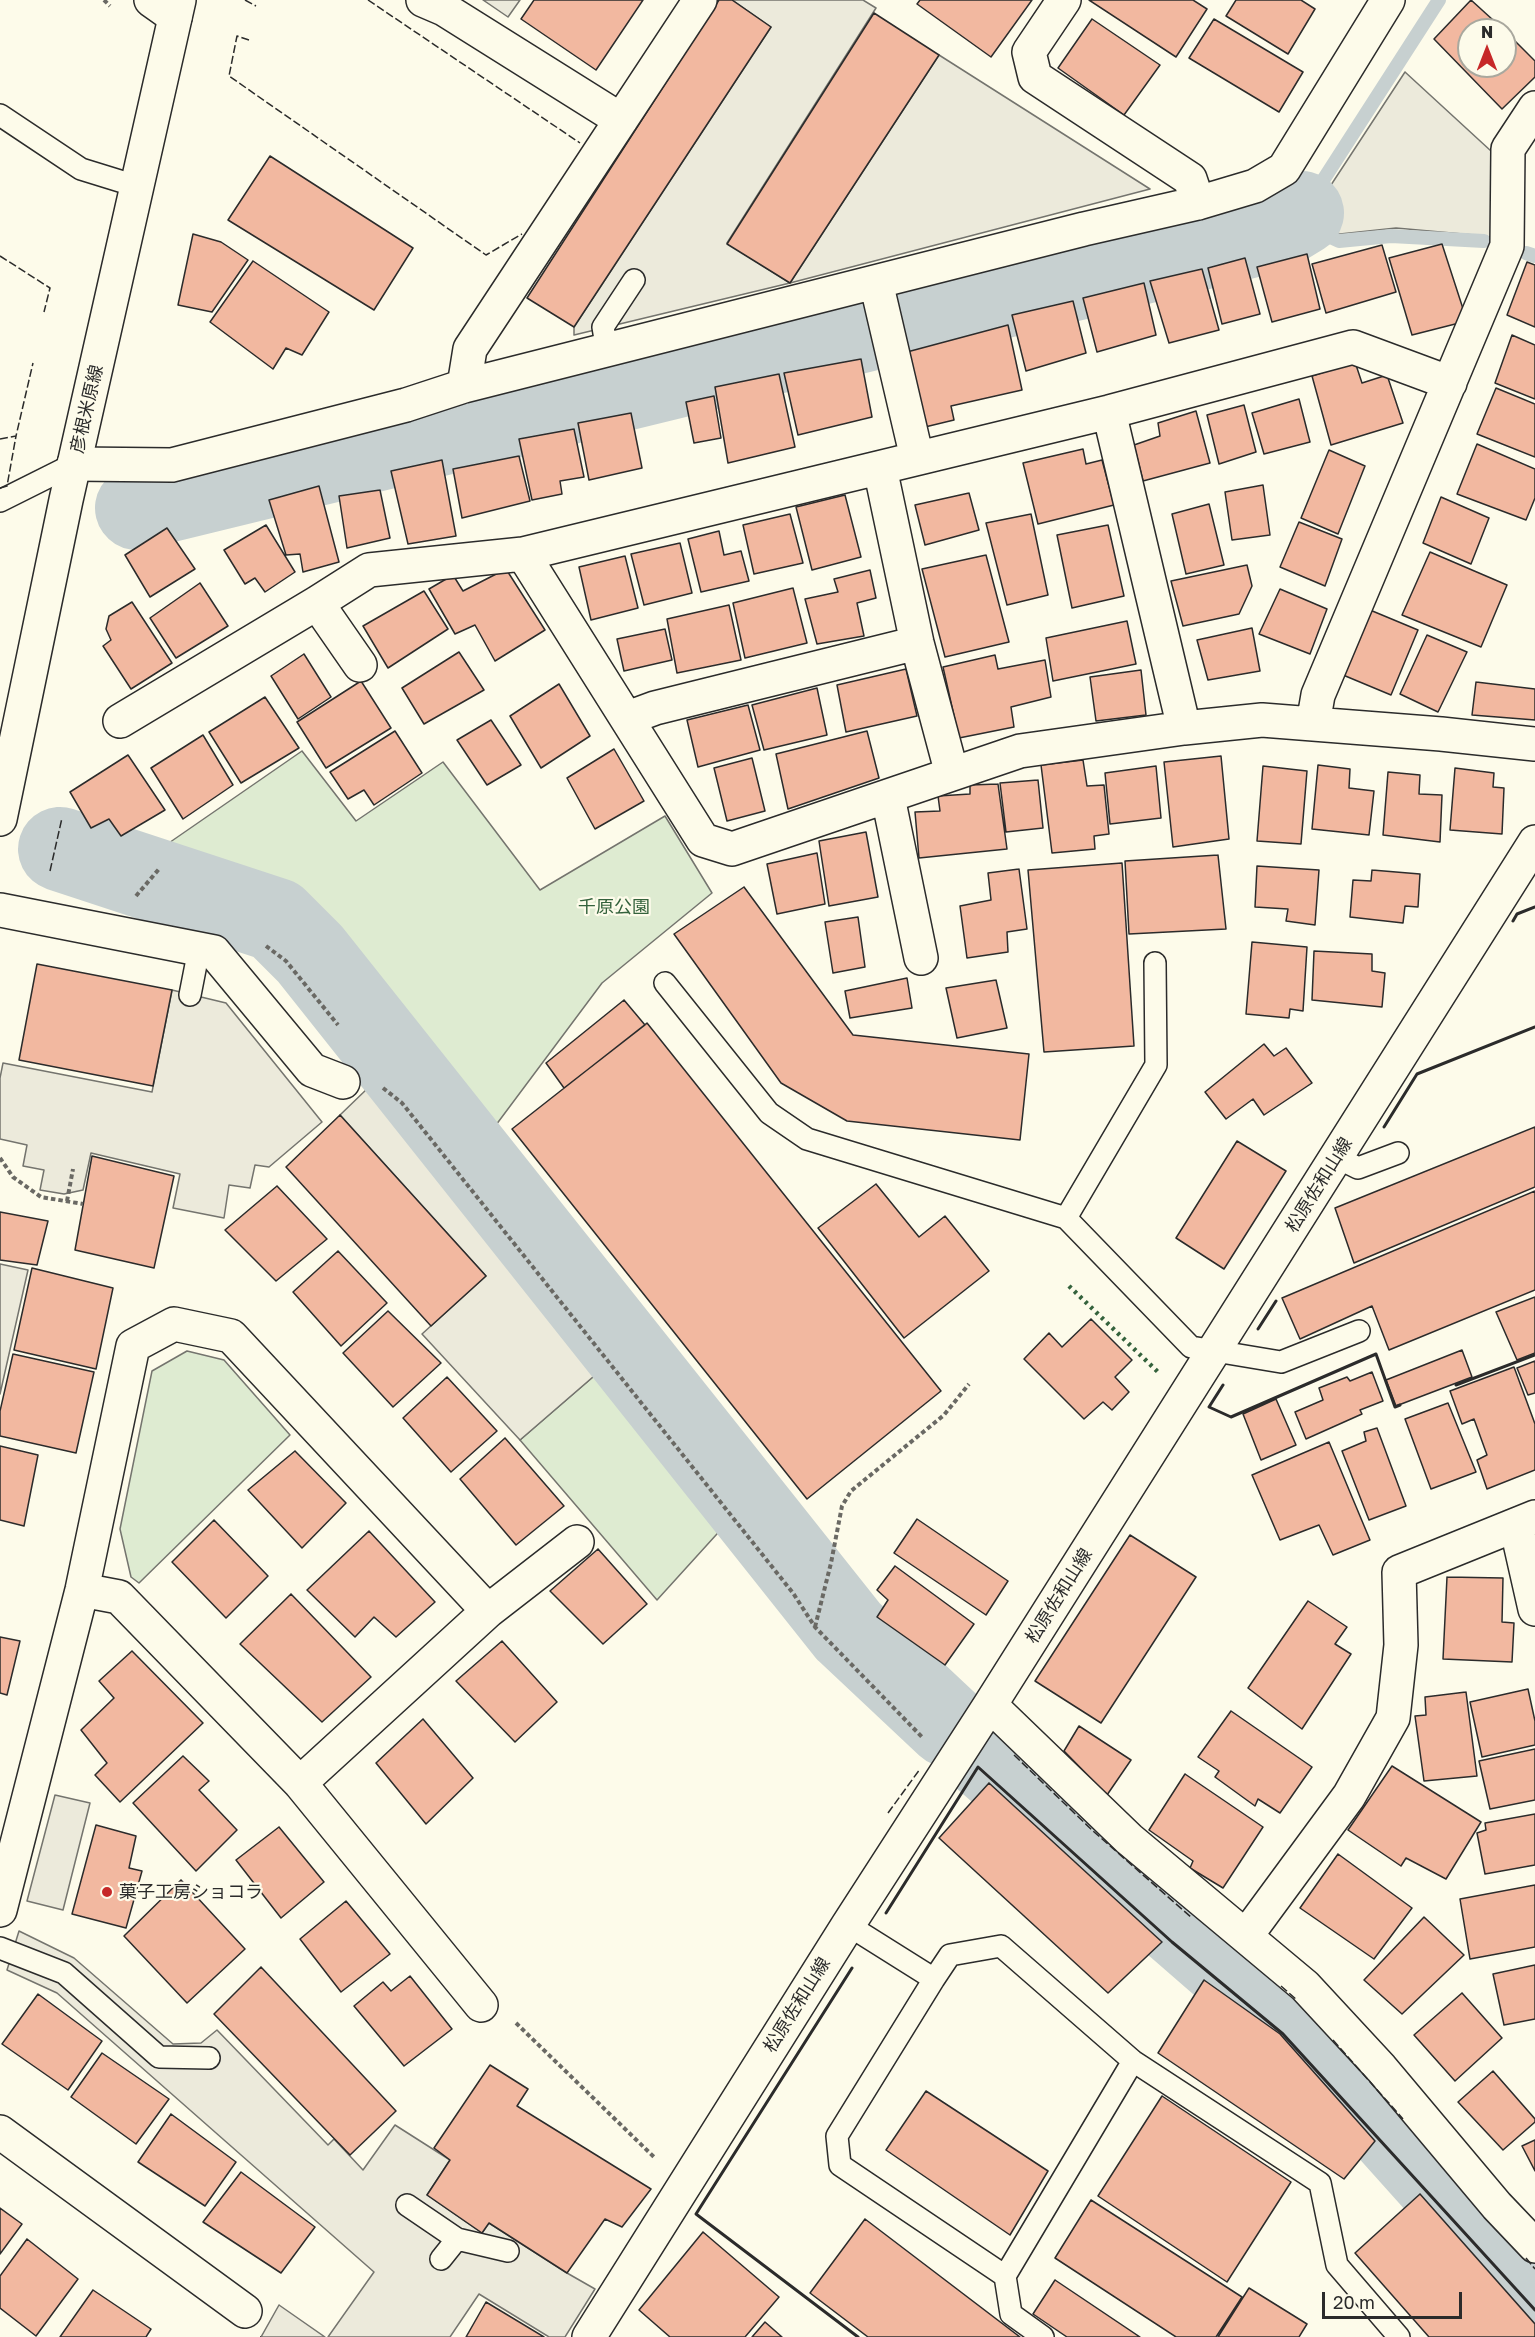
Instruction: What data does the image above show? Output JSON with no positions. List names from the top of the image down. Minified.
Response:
{"streets":{"street":["彦根米原線","松原佐和山線"]},"parks":["千原公園"],"places":["菓子工房ショコラ"],"scale_bar":"20 m","north":"top"}
